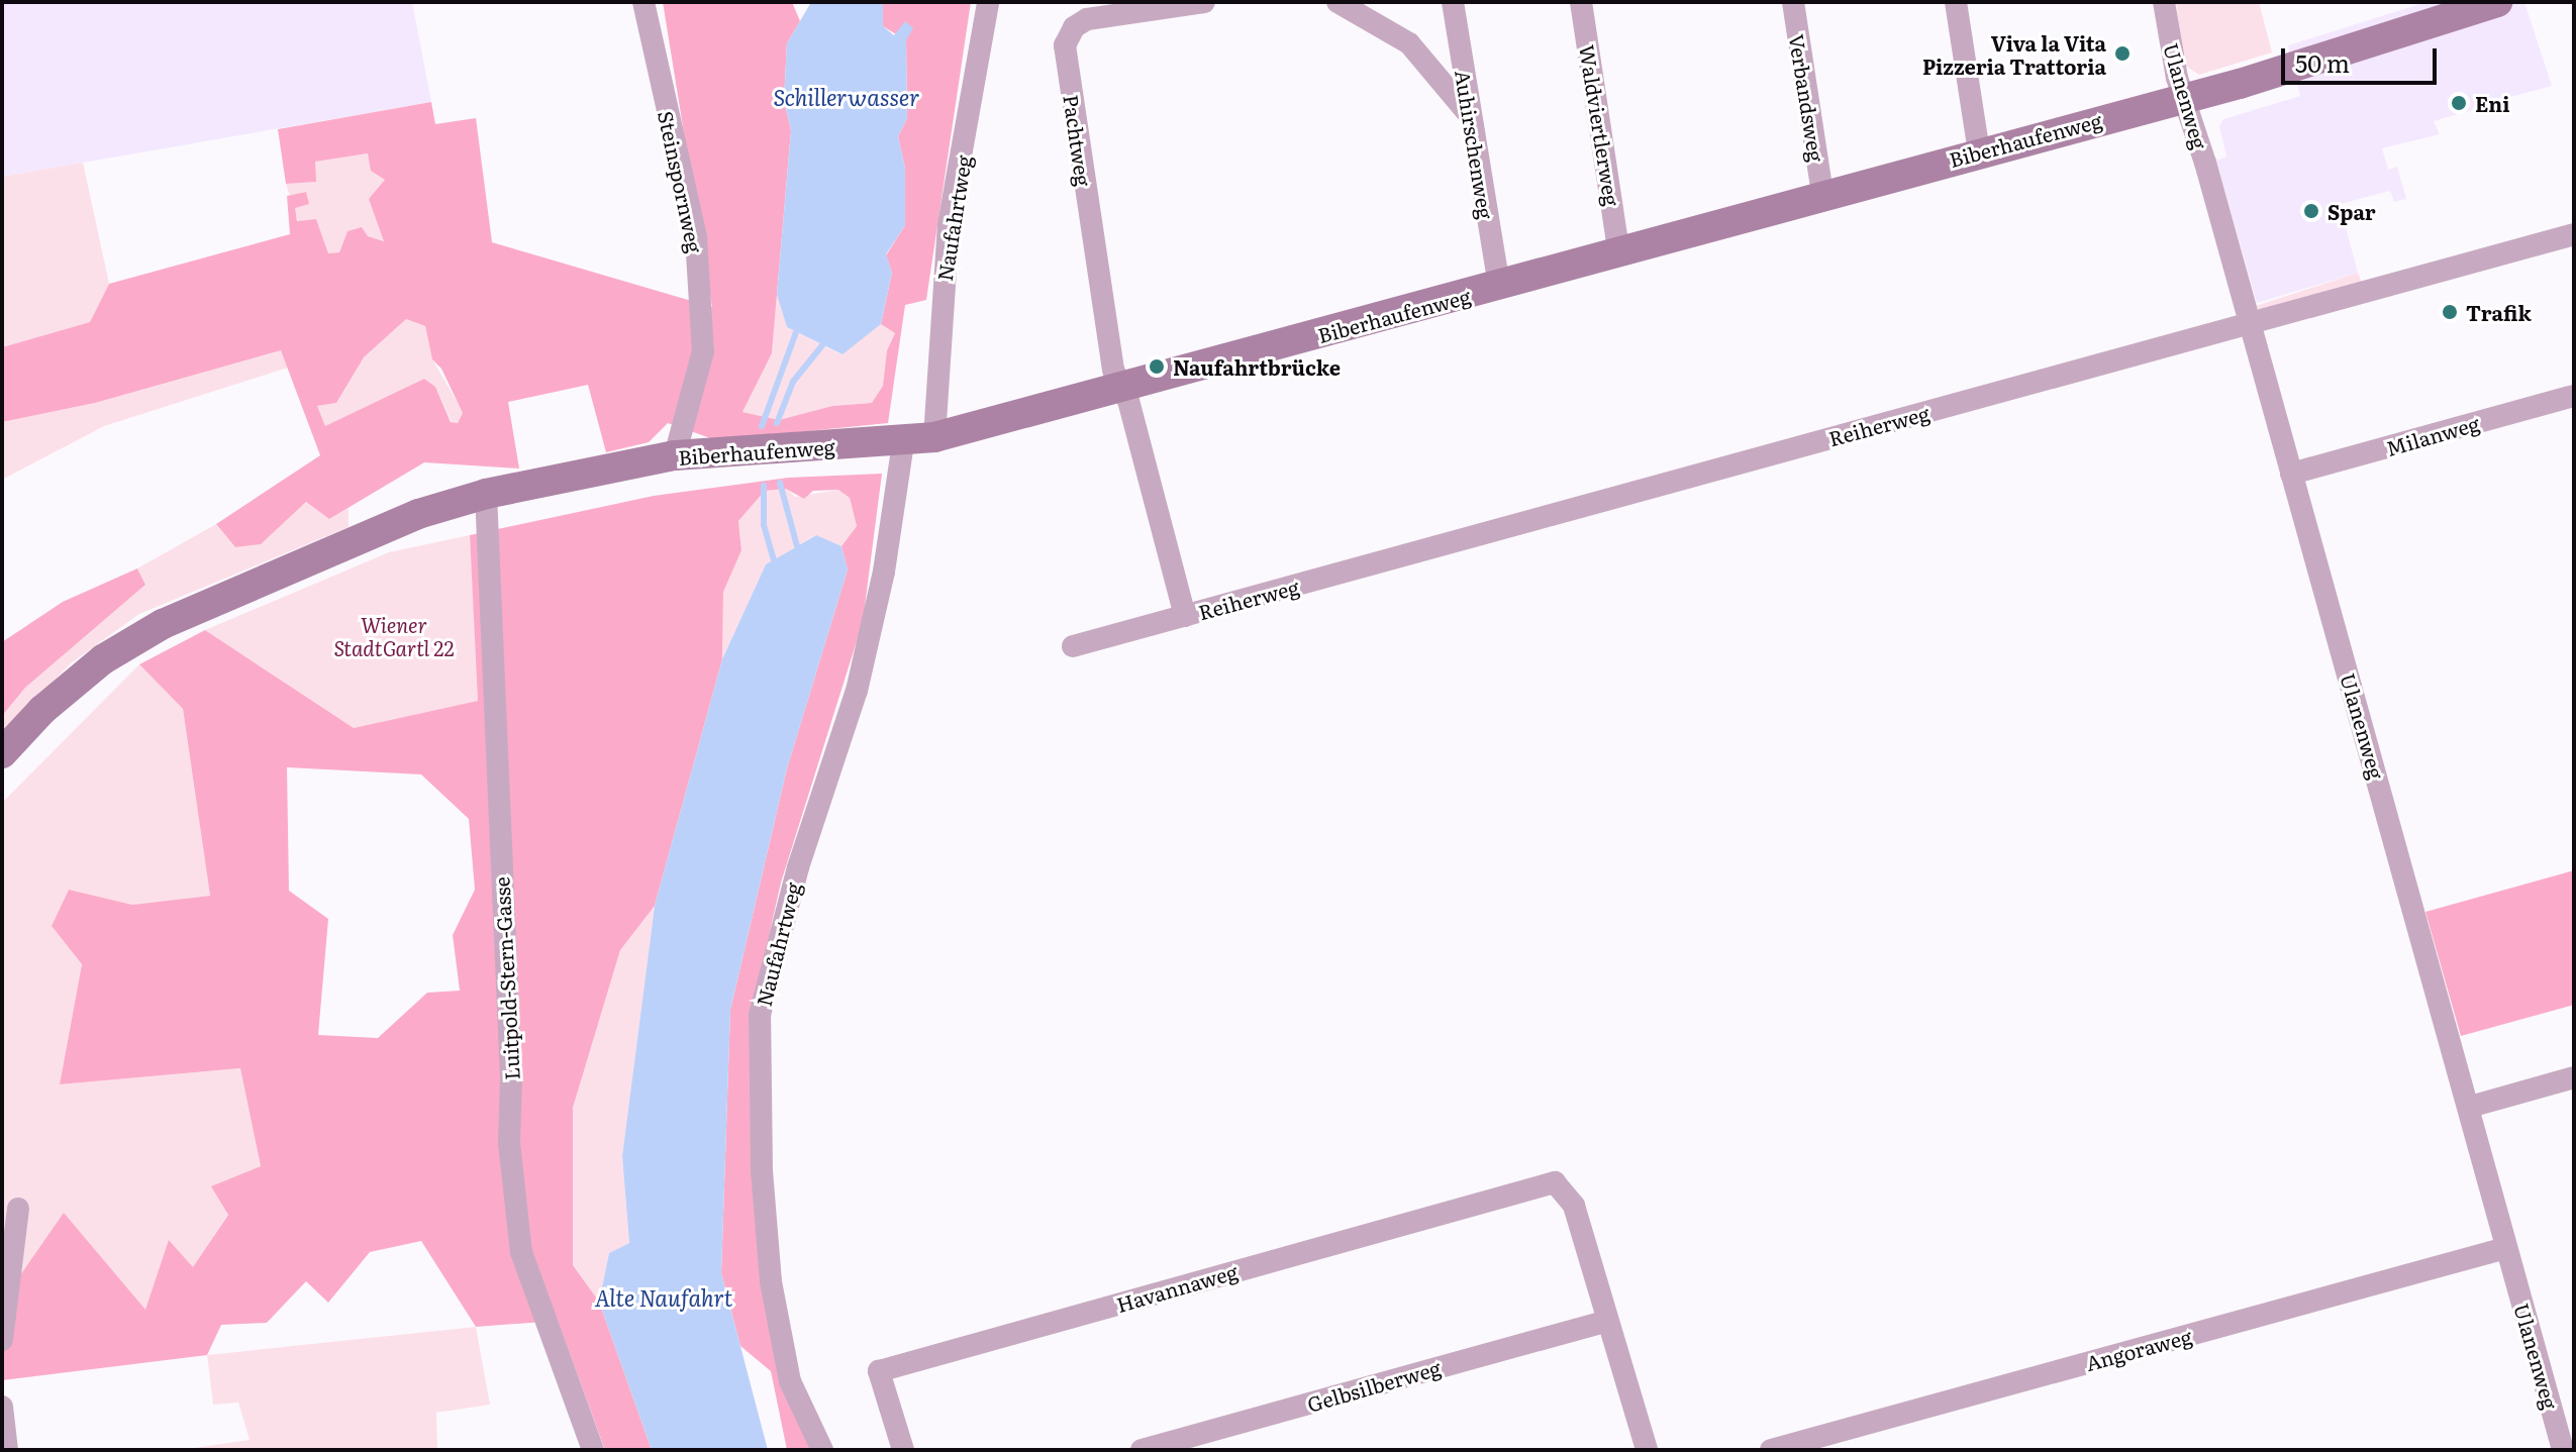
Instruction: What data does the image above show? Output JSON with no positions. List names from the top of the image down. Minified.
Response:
{"streets":{"main road":["Biberhaufenweg"],"street":["Ulanenweg","Verbandsweg","Waldviertlerweg","Pachtweg","Auhirschenweg","Steinspornweg","Naufahrtweg","Reiherweg","Milanweg","Luitpold-Stern-Gasse","Havannaweg","Angoraweg","Gelbsilberweg"]},"crossings":[["Ulanenweg","Biberhaufenweg"],["Ulanenweg","Reiherweg"],["Ulanenweg","Milanweg"],["Ulanenweg","Angoraweg"],["Verbandsweg","Biberhaufenweg"],["Waldviertlerweg","Biberhaufenweg"],["Biberhaufenweg","Pachtweg"],["Biberhaufenweg","Auhirschenweg"],["Biberhaufenweg","Steinspornweg"],["Biberhaufenweg","Naufahrtweg"],["Biberhaufenweg","Reiherweg"],["Biberhaufenweg","Luitpold-Stern-Gasse"],["Pachtweg","Reiherweg"],["Havannaweg","Gelbsilberweg"]],"water":["Schillerwasser","Alte Naufahrt"],"parks":["Wiener StadtGartl 22"],"places":["Viva la Vita Pizzeria Trattoria","Eni","Spar","Trafik","Naufahrtbrücke"],"scale_bar":"50 m"}
